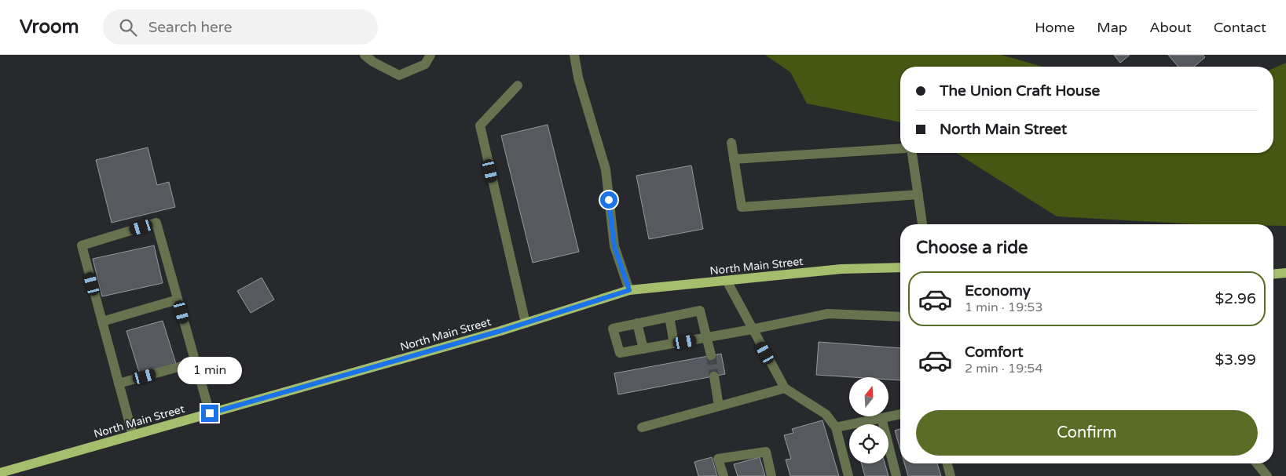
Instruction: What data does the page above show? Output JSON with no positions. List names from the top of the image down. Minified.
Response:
{"streets":{"main road":["North Main Street"]},"north":"top","page":{"header":"Vroom","search":"Search here","nav":["Home","Map","About","Contact"],"banner":["The Union Craft House","North Main Street"],"heading":"Choose a ride","list":[{"name":"Economy","note":"1 min · 19:53","value":"$2.96"},{"name":"Comfort","note":"2 min · 19:54","value":"$3.99"}],"bubble":"1 min","buttons":"Confirm"}}
